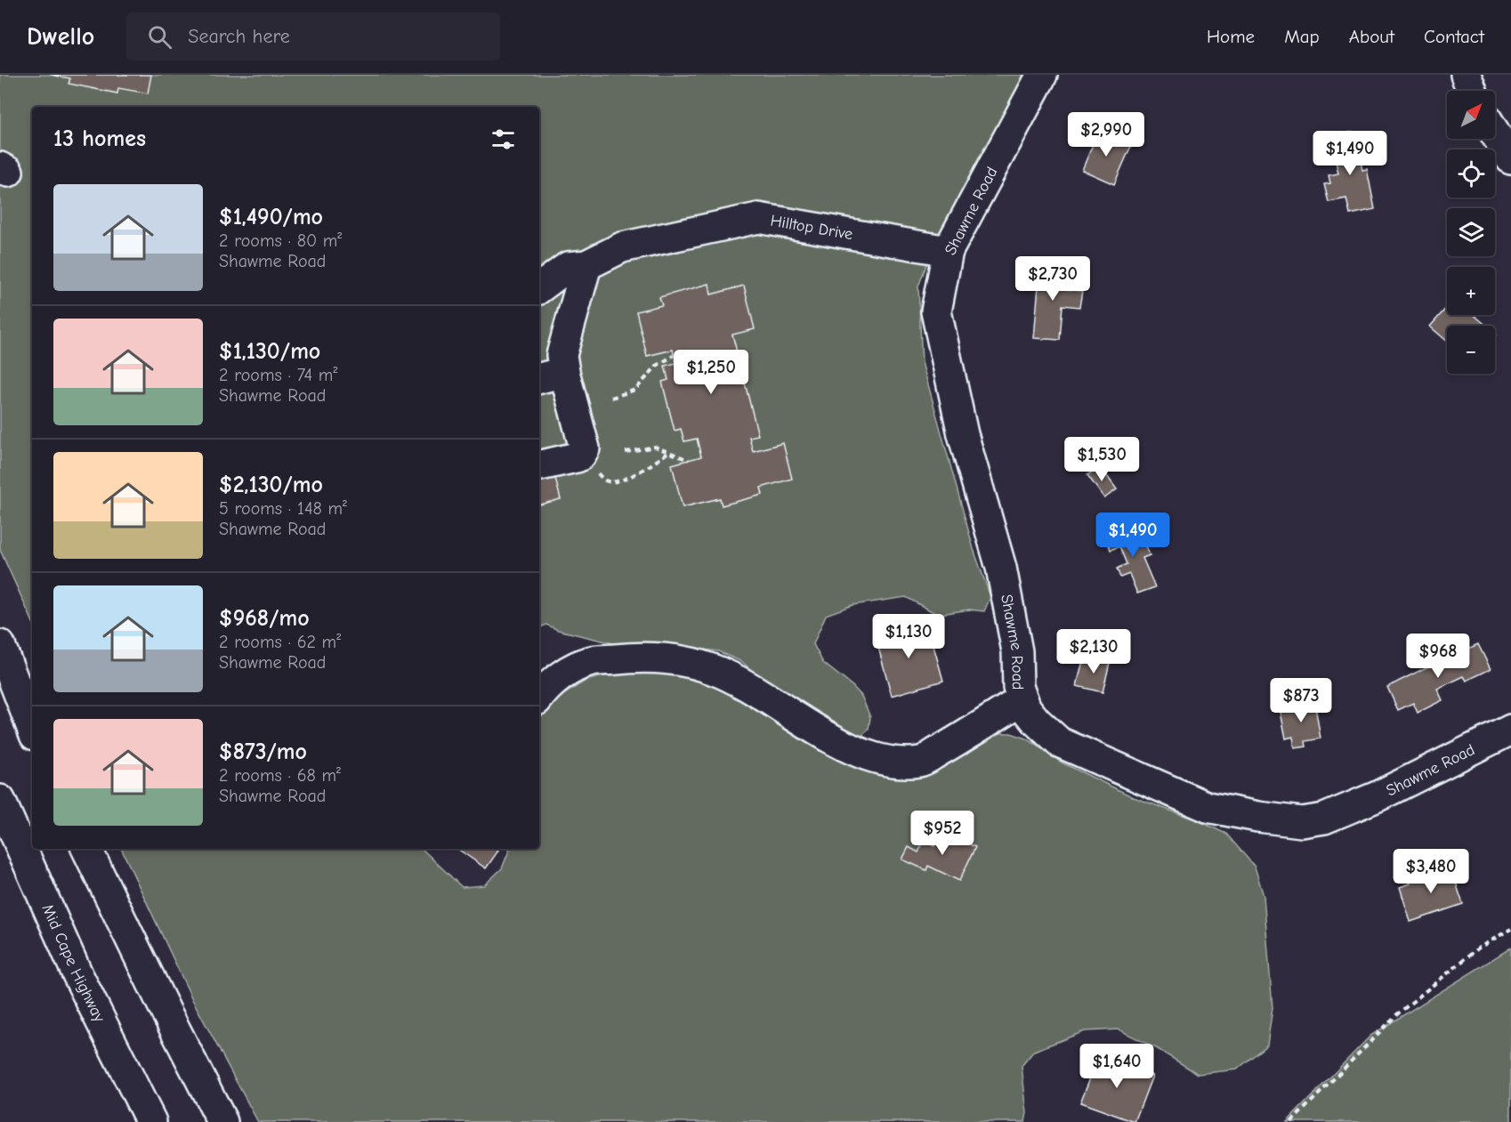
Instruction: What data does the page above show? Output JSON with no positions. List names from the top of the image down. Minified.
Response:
{"streets":{"main road":["Shawme Road","Hilltop Drive","Mid Cape Highway"]},"crossings":[["Shawme Road","Hilltop Drive"]],"north":"top right","page":{"header":"Dwello","search":"Search here","nav":["Home","Map","About","Contact"],"map_buttons":["+","−"],"heading":"13 homes","price":["$2,990","$1,490","$2,730","$1,250","$1,530","$1,490","$1,130","$2,130","$968","$873","$952","$3,480","$1,640"],"list":[{"name":"$1,490/mo","note":"2 rooms · 80 m² · Shawme Road"},{"name":"$1,130/mo","note":"2 rooms · 74 m² · Shawme Road"},{"name":"$2,130/mo","note":"5 rooms · 148 m² · Shawme Road"},{"name":"$968/mo","note":"2 rooms · 62 m² · Shawme Road"},{"name":"$873/mo","note":"2 rooms · 68 m² · Shawme Road"}]}}
